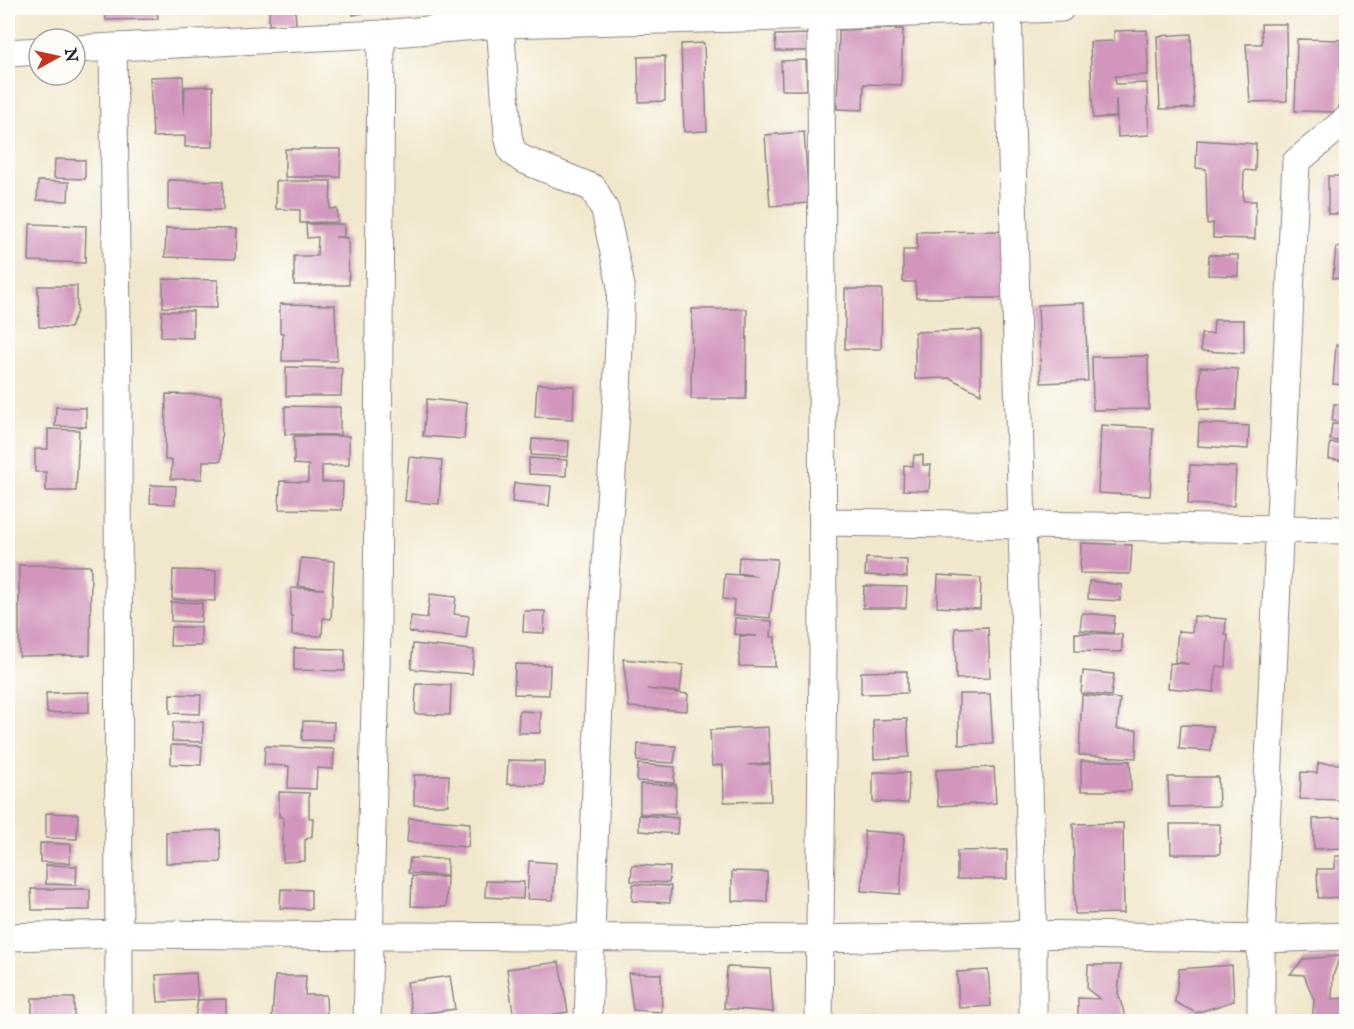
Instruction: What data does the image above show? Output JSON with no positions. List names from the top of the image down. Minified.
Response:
{"north":"right"}
